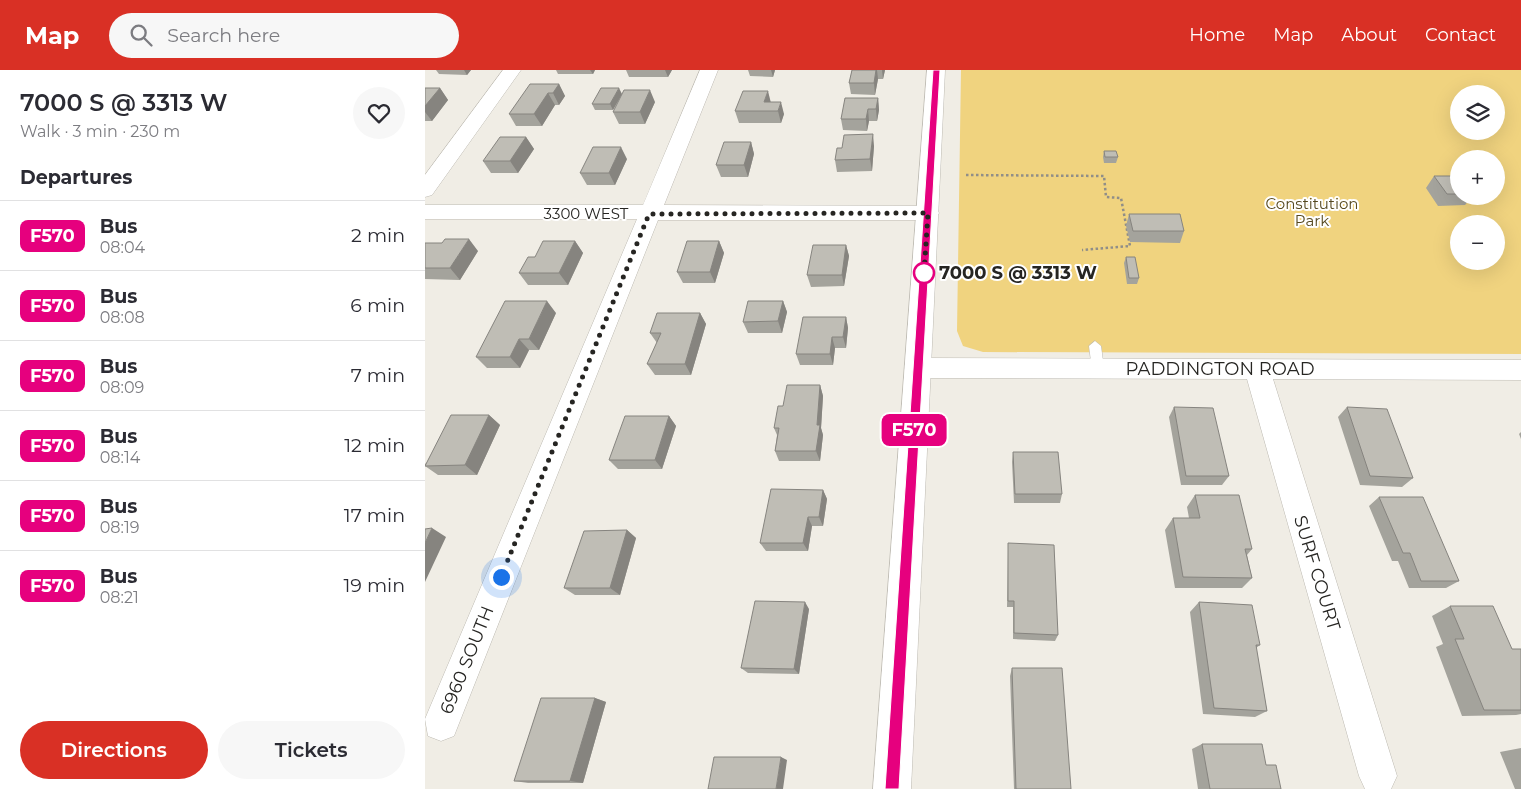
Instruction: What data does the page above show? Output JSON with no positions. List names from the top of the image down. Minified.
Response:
{"streets":{"street":["3300 WEST","PADDINGTON ROAD","SURF COURT","6960 SOUTH"]},"crossings":[["3300 WEST","6960 SOUTH"],["PADDINGTON ROAD","SURF COURT"]],"parks":["Constitution Park"],"places":["7000 S @ 3313 W"],"lines":["bus line F570"],"page":{"header":"Map","search":"Search here","nav":["Home","Map","About","Contact"],"heading":[["7000 S @ 3313 W","Walk · 3 min · 230 m"],"Departures"],"on_map":"F570","map_buttons":["+","−"],"list":[{"mark":"F570","name":"Bus","note":"08:04","value":"2 min"},{"mark":"F570","name":"Bus","note":"08:08","value":"6 min"},{"mark":"F570","name":"Bus","note":"08:09","value":"7 min"},{"mark":"F570","name":"Bus","note":"08:14","value":"12 min"},{"mark":"F570","name":"Bus","note":"08:19","value":"17 min"},{"mark":"F570","name":"Bus","note":"08:21","value":"19 min"}],"buttons":["Directions","Tickets"]}}
